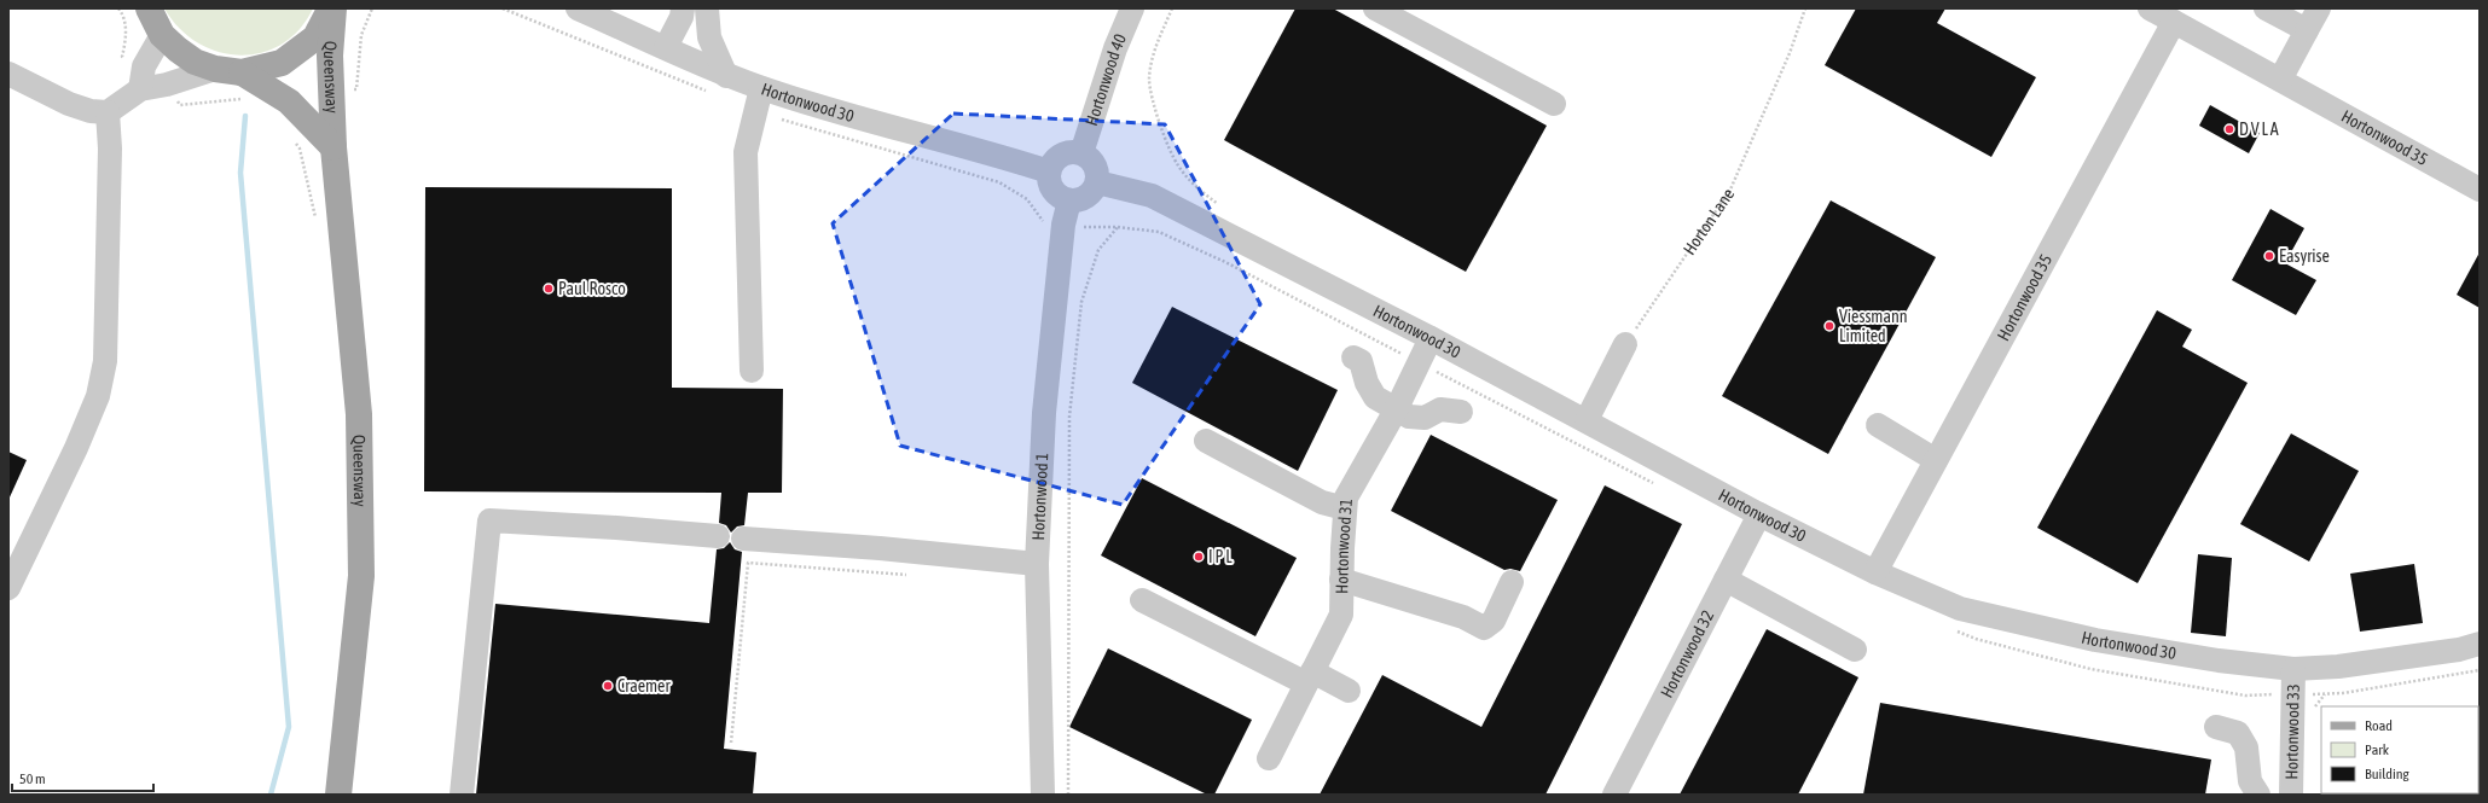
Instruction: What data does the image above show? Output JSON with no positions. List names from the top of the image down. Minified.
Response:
{"streets":{"main road":["Queensway"],"street":["Hortonwood 40","Hortonwood 30","Hortonwood 35","Hortonwood 1","Hortonwood 31","Hortonwood 32","Hortonwood 33"],"path":["Horton Lane"]},"crossings":[["Hortonwood 40","Hortonwood 30"],["Hortonwood 40","Hortonwood 1"],["Hortonwood 30","Hortonwood 35"],["Hortonwood 30","Hortonwood 1"],["Hortonwood 30","Hortonwood 31"],["Hortonwood 30","Hortonwood 32"],["Hortonwood 30","Hortonwood 33"]],"places":["D V L A","Easyrise","Paul Rosco","Viessmann Limited","I P L","Craemer"],"legend":["Road","Park","Building"],"scale_bar":"50 m"}
